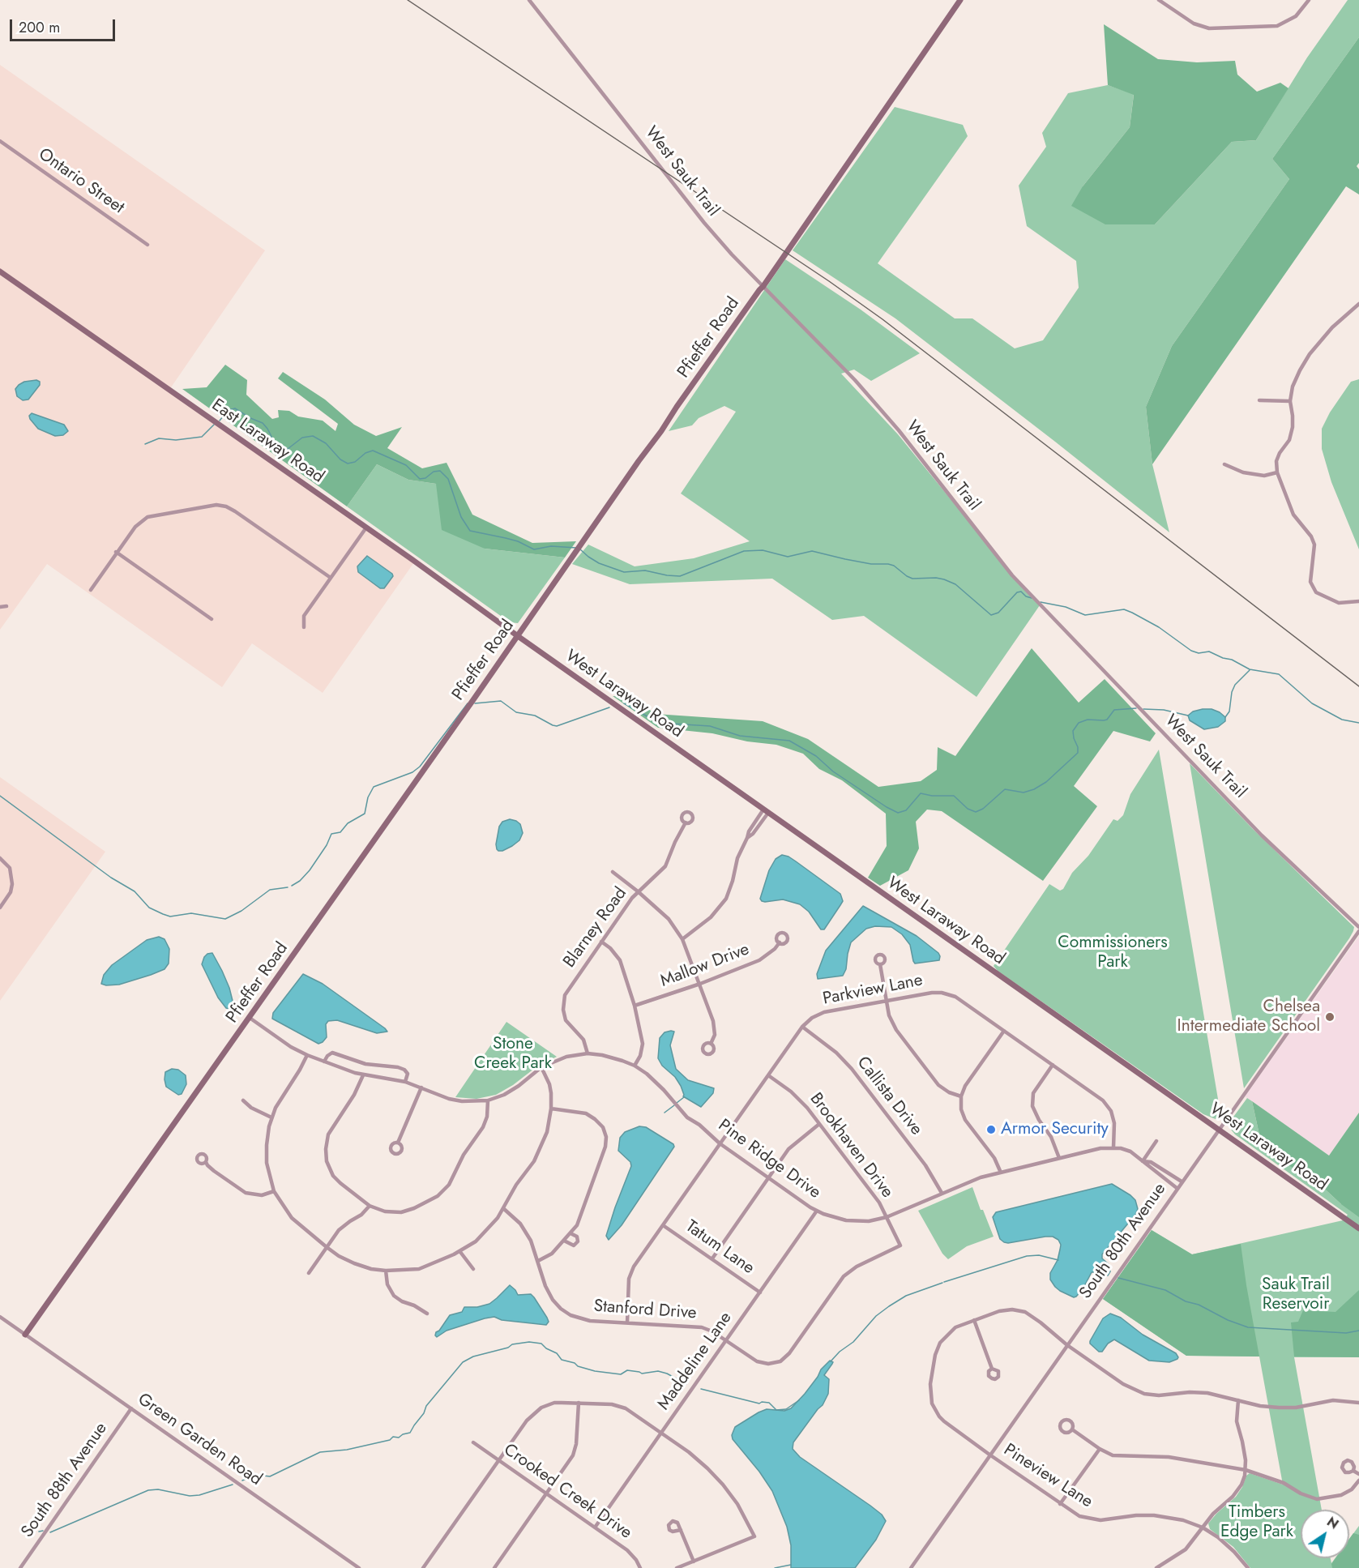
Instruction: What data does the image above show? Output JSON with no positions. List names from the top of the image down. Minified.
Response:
{"streets":{"main road":["Pfieffer Road","East Laraway Road","West Laraway Road"],"street":["West Sauk Trail","Ontario Street","Blarney Road","Mallow Drive","Parkview Lane","Callista Drive","Brookhaven Drive","Pine Ridge Drive","South 80th Avenue","Tatum Lane","Stanford Drive","Maddeline Lane","Green Garden Road","Pineview Lane","South 88th Avenue","Crooked Creek Drive"]},"crossings":[["West Sauk Trail","Pfieffer Road"],["Pfieffer Road","East Laraway Road"],["Pfieffer Road","West Laraway Road"],["Pfieffer Road","Pine Ridge Drive"],["Pfieffer Road","Green Garden Road"],["East Laraway Road","West Laraway Road"],["West Laraway Road","South 80th Avenue"],["Blarney Road","Pine Ridge Drive"],["Parkview Lane","Callista Drive"],["Parkview Lane","Brookhaven Drive"],["Parkview Lane","Pine Ridge Drive"],["Parkview Lane","Tatum Lane"],["Parkview Lane","Stanford Drive"],["Callista Drive","Pine Ridge Drive"],["Brookhaven Drive","Pine Ridge Drive"],["Brookhaven Drive","Stanford Drive"],["Pine Ridge Drive","South 80th Avenue"],["Pine Ridge Drive","Stanford Drive"],["Pine Ridge Drive","Maddeline Lane"],["South 80th Avenue","Pineview Lane"],["Tatum Lane","Maddeline Lane"],["Stanford Drive","Maddeline Lane"],["Maddeline Lane","Crooked Creek Drive"],["Green Garden Road","South 88th Avenue"]],"parks":["Commissioners Park","Stone Creek Park","Sauk Trail Reservoir","Timbers Edge Park"],"places":["Chelsea Intermediate School","Armor Security"],"scale_bar":"200 m","north":"top right"}
